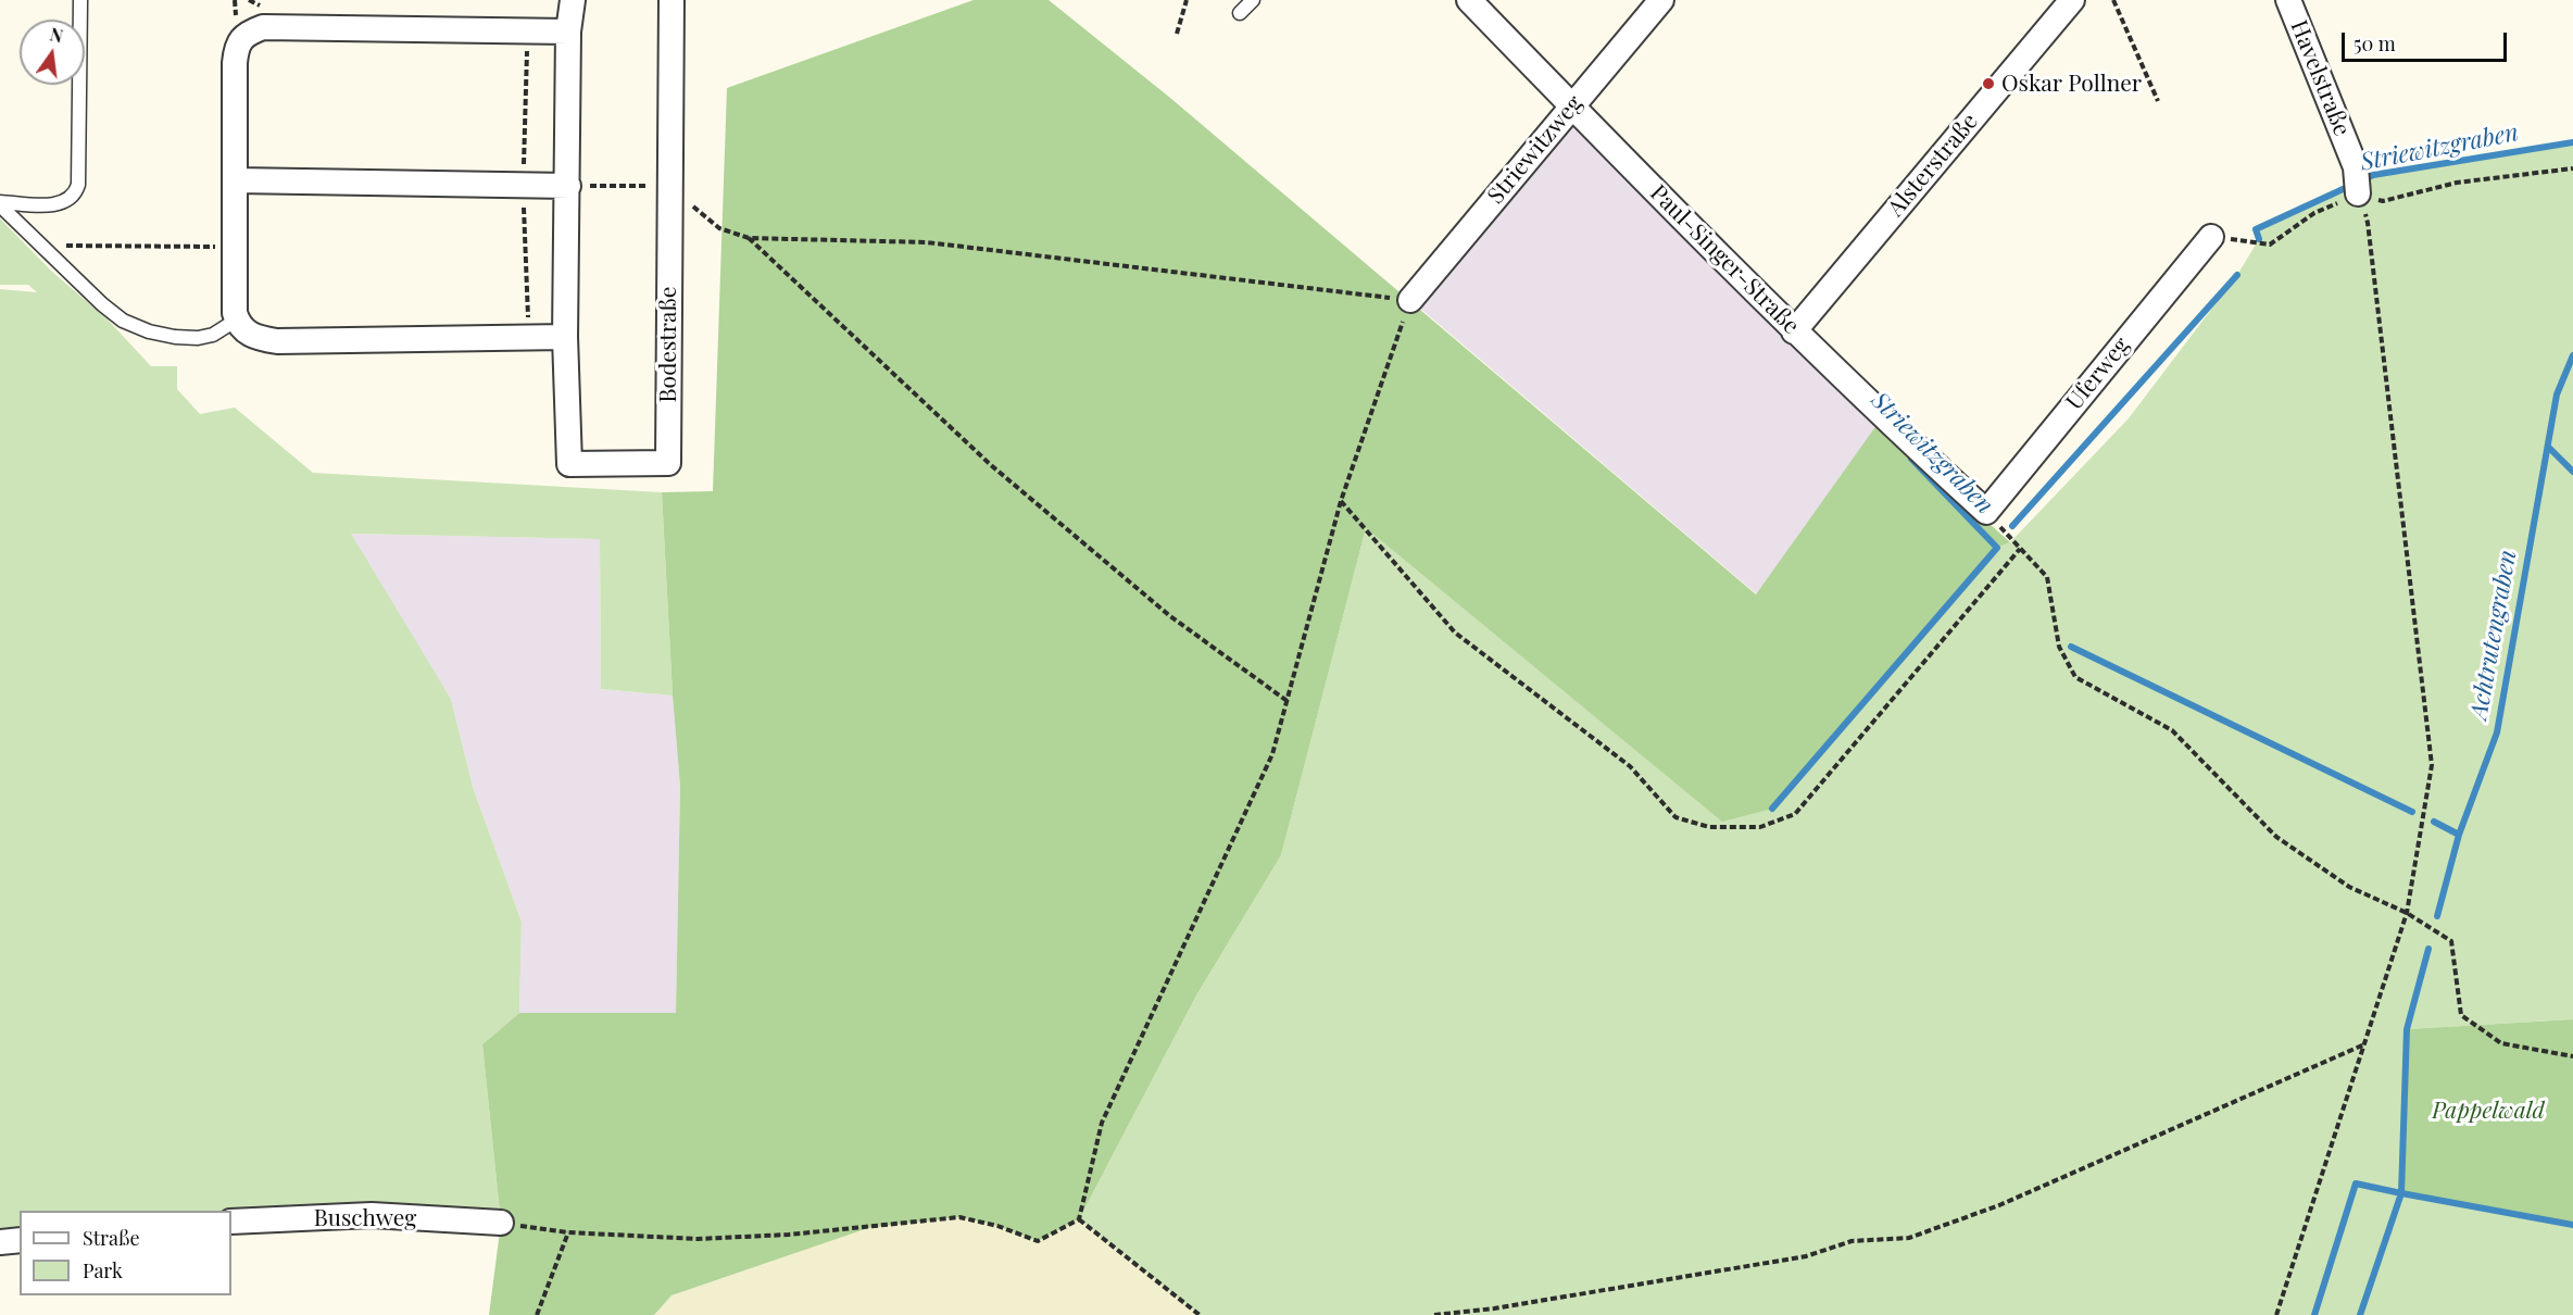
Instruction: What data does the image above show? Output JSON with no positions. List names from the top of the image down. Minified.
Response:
{"streets":{"street":["Havelstraße","Striewitzweg","Alsterstraße","Paul-Singer-Straße","Bodestraße","Uferweg","Buschweg"]},"crossings":[["Striewitzweg","Paul-Singer-Straße"],["Alsterstraße","Paul-Singer-Straße"],["Paul-Singer-Straße","Uferweg"]],"water":["Striewitzgraben","Achtrutengraben"],"parks":["Pappelwald"],"places":["Oskar Pollner"],"legend":["Straße","Park"],"scale_bar":"50 m","north":"top"}
